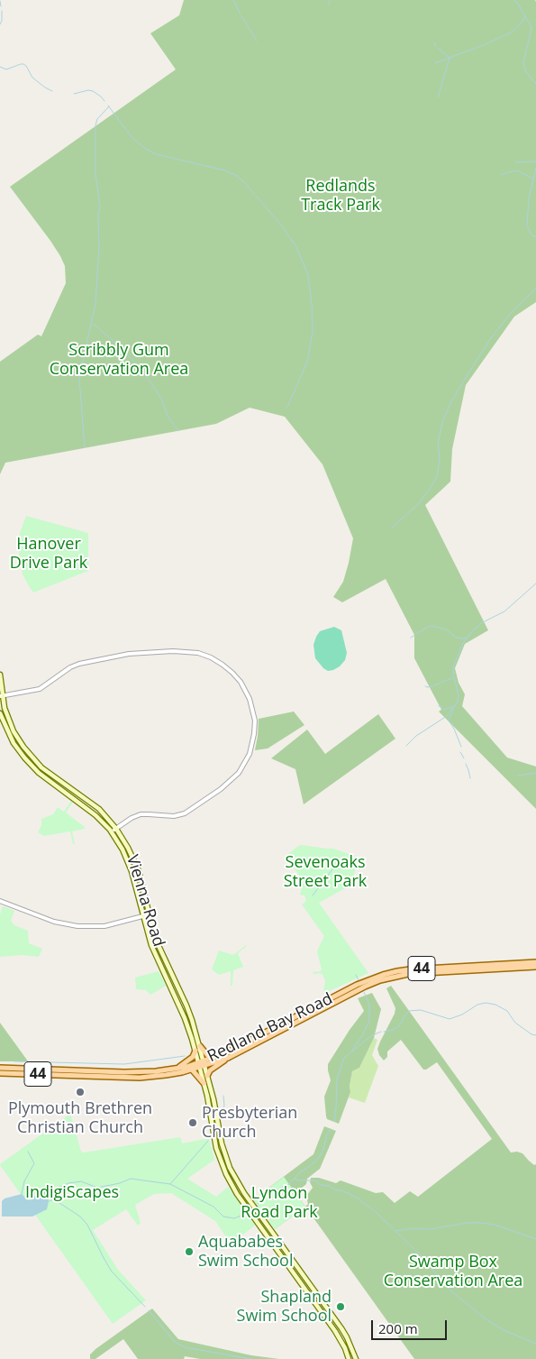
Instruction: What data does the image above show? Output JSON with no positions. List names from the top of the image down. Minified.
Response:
{"streets":{"main road":["Vienna Road","44","Redland Bay Road"]},"crossings":[["Vienna Road","Redland Bay Road"]],"parks":["Redlands Track Park","Scribbly Gum Conservation Area","Hanover Drive Park","Sevenoaks Street Park","IndigiScapes","Lyndon Road Park","Swamp Box Conservation Area"],"places":["Plymouth Brethren Christian Church","Presbyterian Church","Aquababes Swim School","Shapland Swim School"],"scale_bar":"200 m"}
